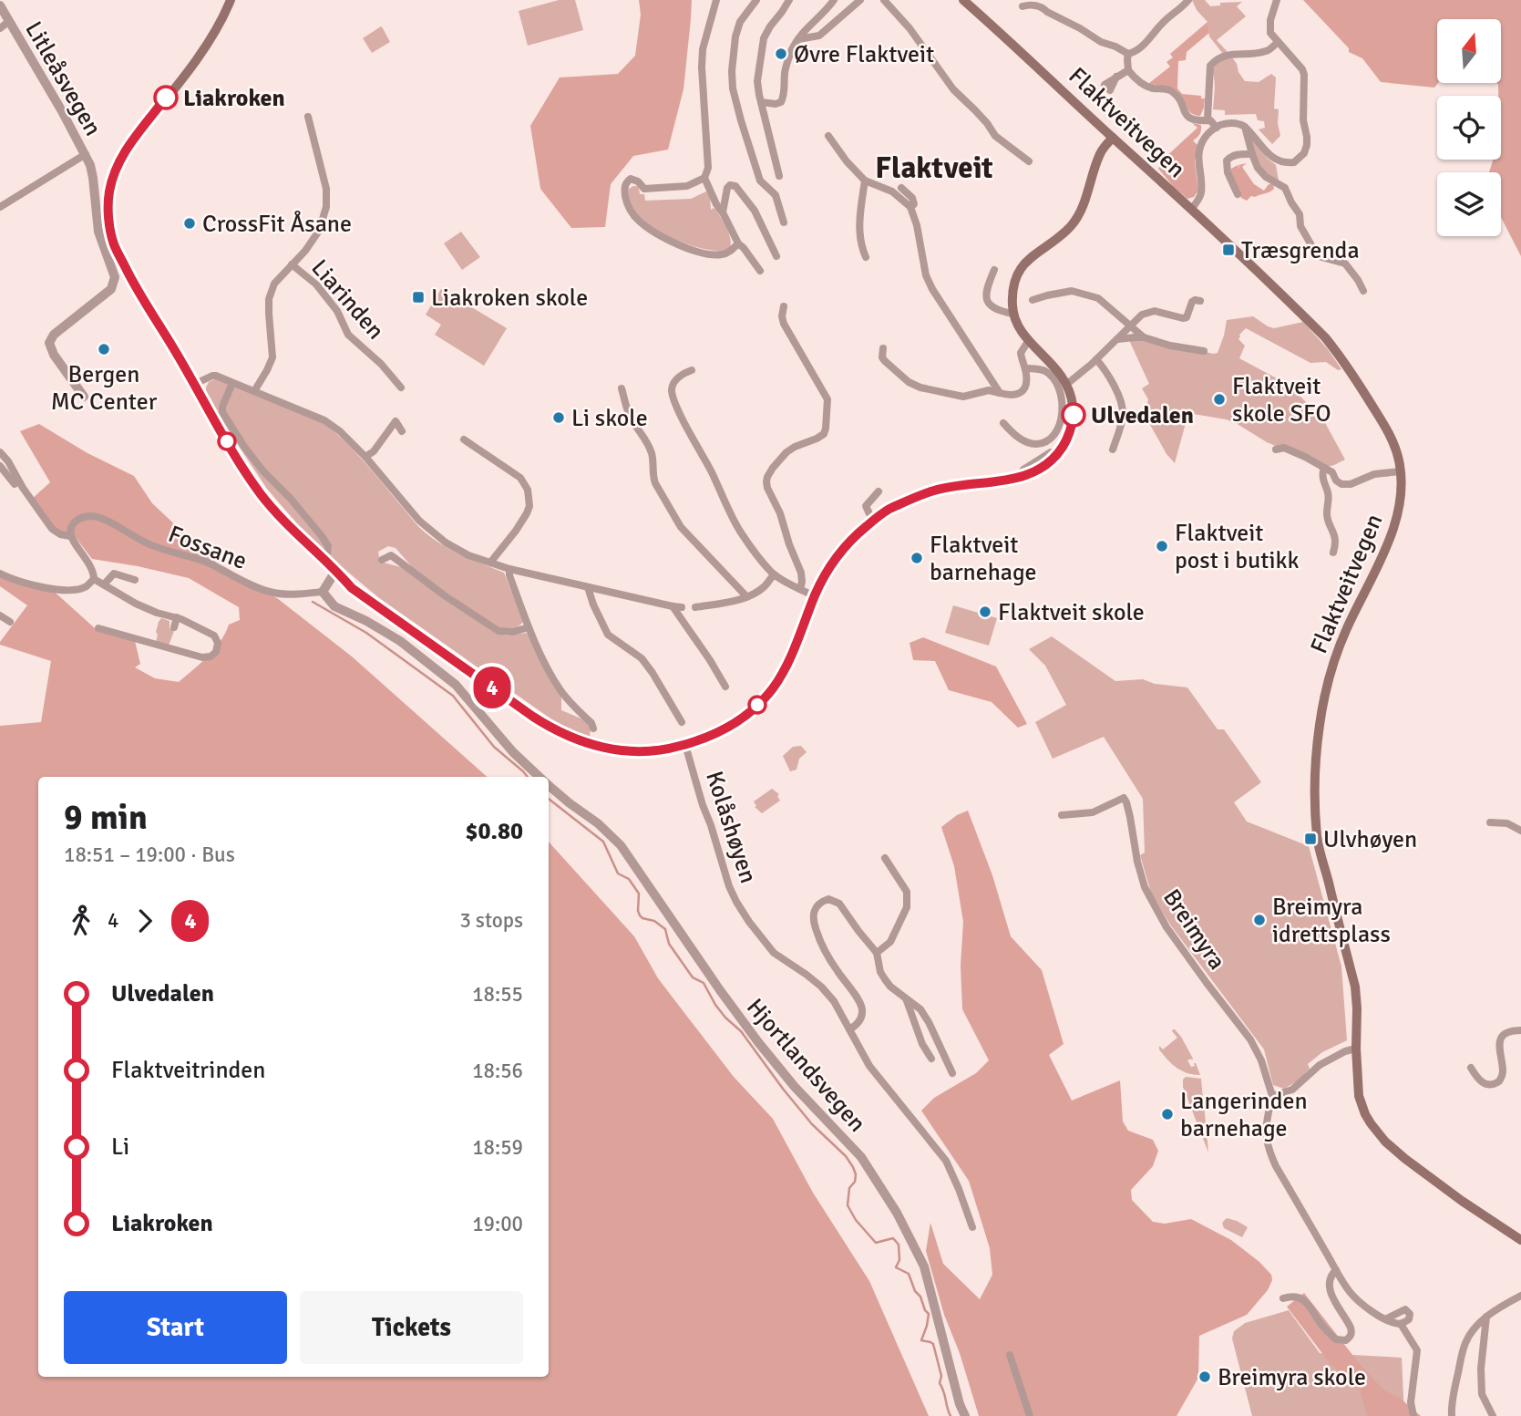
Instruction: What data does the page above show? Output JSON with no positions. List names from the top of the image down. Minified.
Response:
{"streets":{"main road":["Flaktveitvegen"],"street":["Litleåsvegen","Liarinden","Fossane","Kolåshøyen","Breimyra","Hjortlandsvegen"]},"crossings":[["Fossane","Hjortlandsvegen"]],"districts":["Flaktveit"],"places":{"other":["Øvre Flaktveit","Liakroken","CrossFit Åsane","Bergen MC Center","Flaktveit skole SFO","Ulvedalen","Li skole","Flaktveit post i butikk","Flaktveit barnehage","Flaktveit skole","Breimyra idrettsplass","Langerinden barnehage","Breimyra skole"],"transit":["Træsgrenda","Liakroken skole","Ulvhøyen"]},"lines":["bus line 4"],"north":"top","page":{"on_map":"4","heading":["9 min","18:51 – 19:00 · Bus","$0.80"],"legs":["4","4","3 stops"],"list":[{"name":"Ulvedalen","value":"18:55"},{"name":"Flaktveitrinden","value":"18:56"},{"name":"Li","value":"18:59"},{"name":"Liakroken","value":"19:00"}],"buttons":["Start","Tickets"]}}
